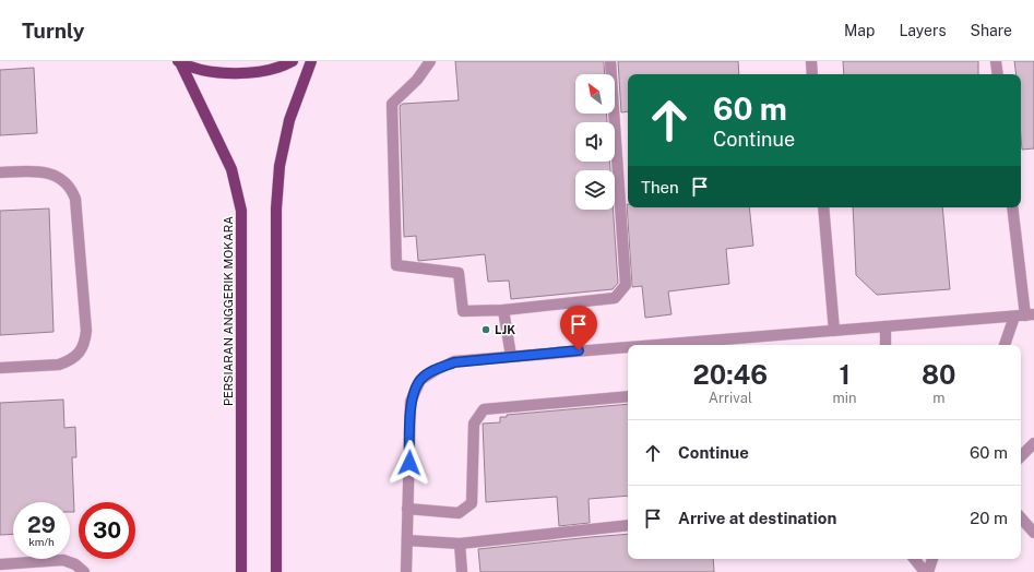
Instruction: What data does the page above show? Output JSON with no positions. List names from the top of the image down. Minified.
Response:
{"streets":{"main road":["PERSIARAN ANGGERIK MOKARA"]},"places":["LJK"],"north":"top left","page":{"header":"Turnly","nav":["Map","Layers","Share"],"turn":["60 m","Continue"],"then":"Then","eta":["20:46","Arrival","1","min","80","m"],"list":[{"name":"Continue","value":"60 m"},{"name":"Arrive at destination","value":"20 m"}],"speed":"29 km/h","limit":"30"}}
